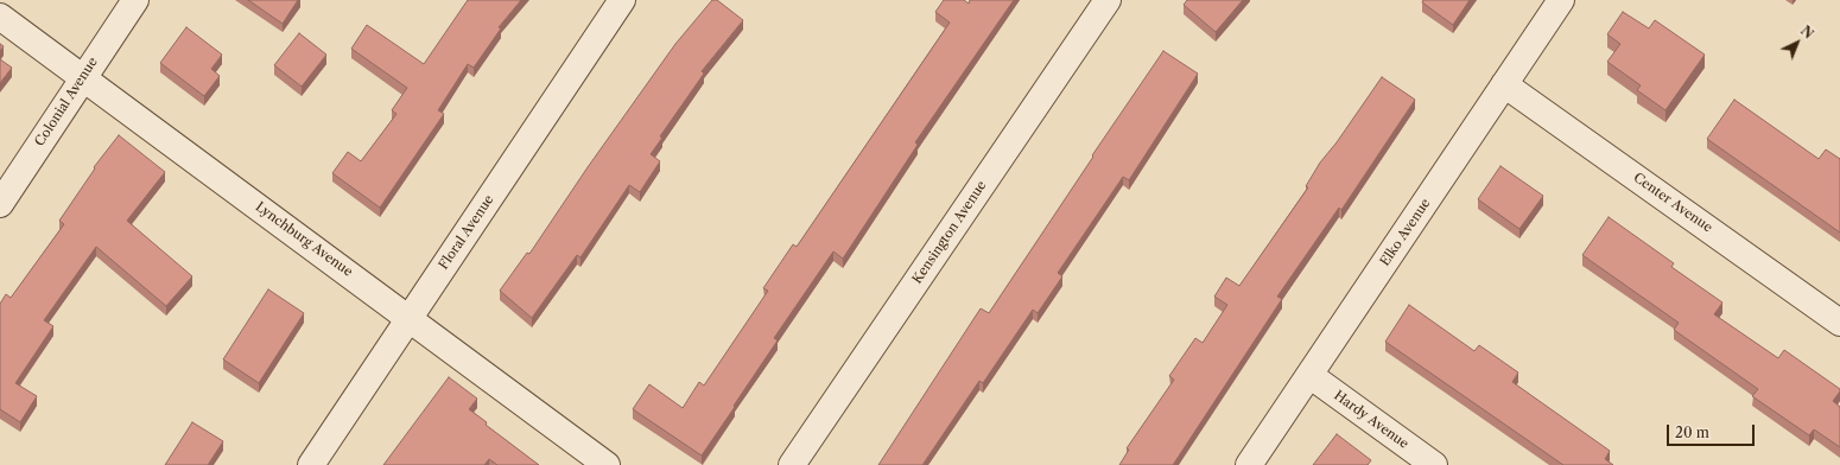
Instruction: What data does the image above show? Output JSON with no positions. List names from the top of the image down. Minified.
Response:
{"streets":{"street":["Colonial Avenue","Center Avenue","Floral Avenue","Kensington Avenue","Elko Avenue","Lynchburg Avenue","Hardy Avenue"]},"crossings":[["Colonial Avenue","Lynchburg Avenue"],["Center Avenue","Elko Avenue"],["Floral Avenue","Lynchburg Avenue"],["Elko Avenue","Hardy Avenue"]],"scale_bar":"20 m","north":"top right"}
